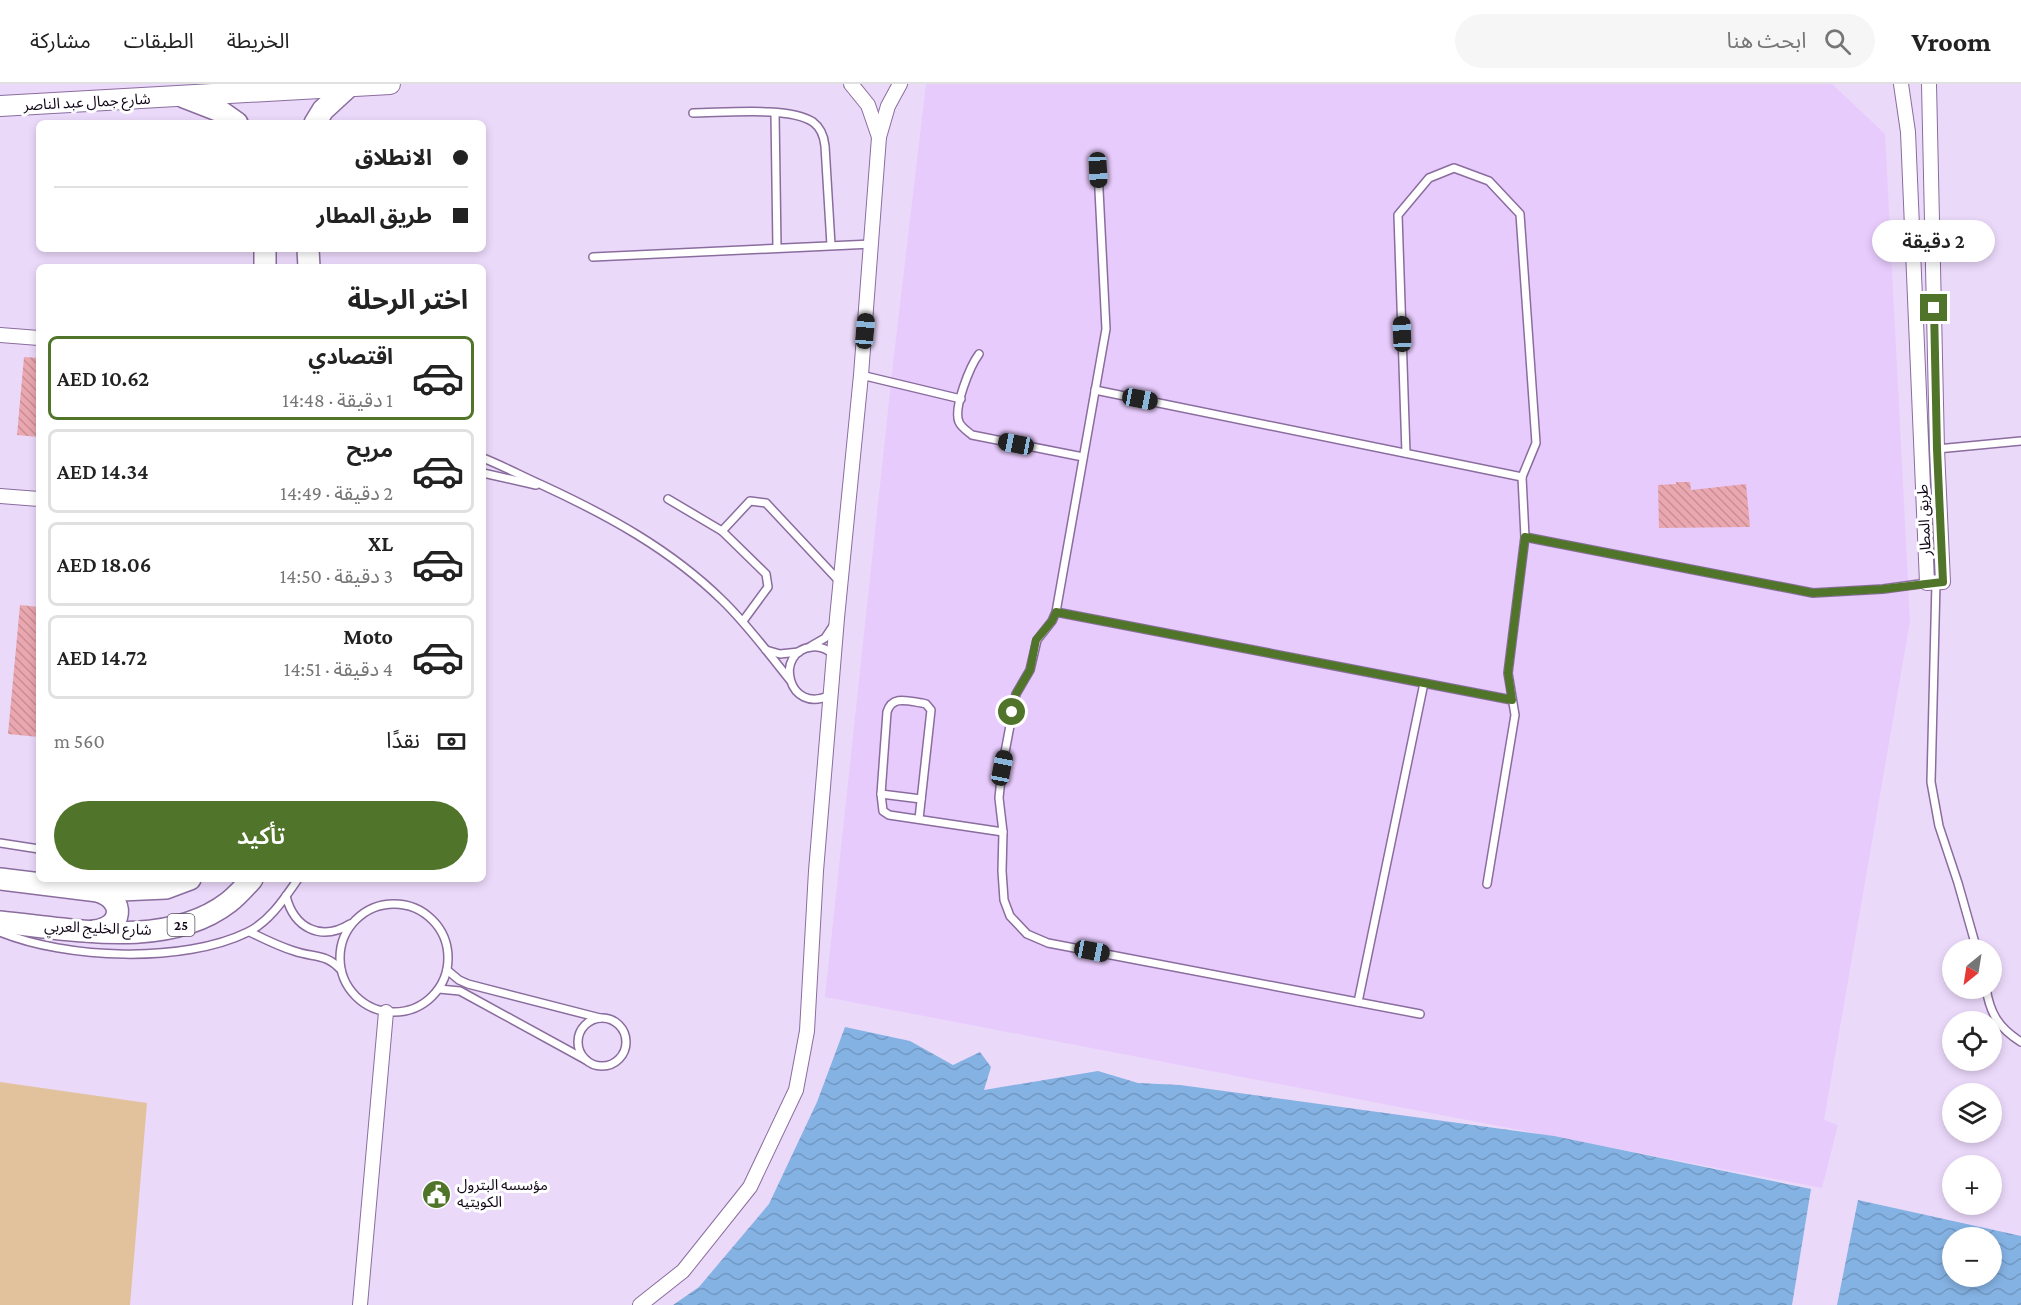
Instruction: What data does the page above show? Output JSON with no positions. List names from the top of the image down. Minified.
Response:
{"streets":{"main road":["شارع جمال عبد الناصر","25","شارع الخليج العربي"],"street":["طريق المطار"]},"places":{"public building":["مؤسسه البترول الكويتيه"]},"north":"bottom left","page":{"header":"Vroom","search":"ابحث هنا","nav":["الخريطة","الطبقات","مشاركة"],"banner":["الانطلاق","طريق المطار"],"bubble":"2 دقيقة","heading":"اختر الرحلة","list":[{"name":"اقتصادي","note":"1 دقيقة · 14:48","value":"AED 10.62"},{"name":"مريح","note":"2 دقيقة · 14:49","value":"AED 14.34"},{"name":"XL","note":"3 دقيقة · 14:50","value":"AED 18.06"},{"name":"Moto","note":"4 دقيقة · 14:51","value":"AED 14.72"}],"pay":["نقدًا","560 m"],"buttons":"تأكيد","map_buttons":["+","−"]}}
